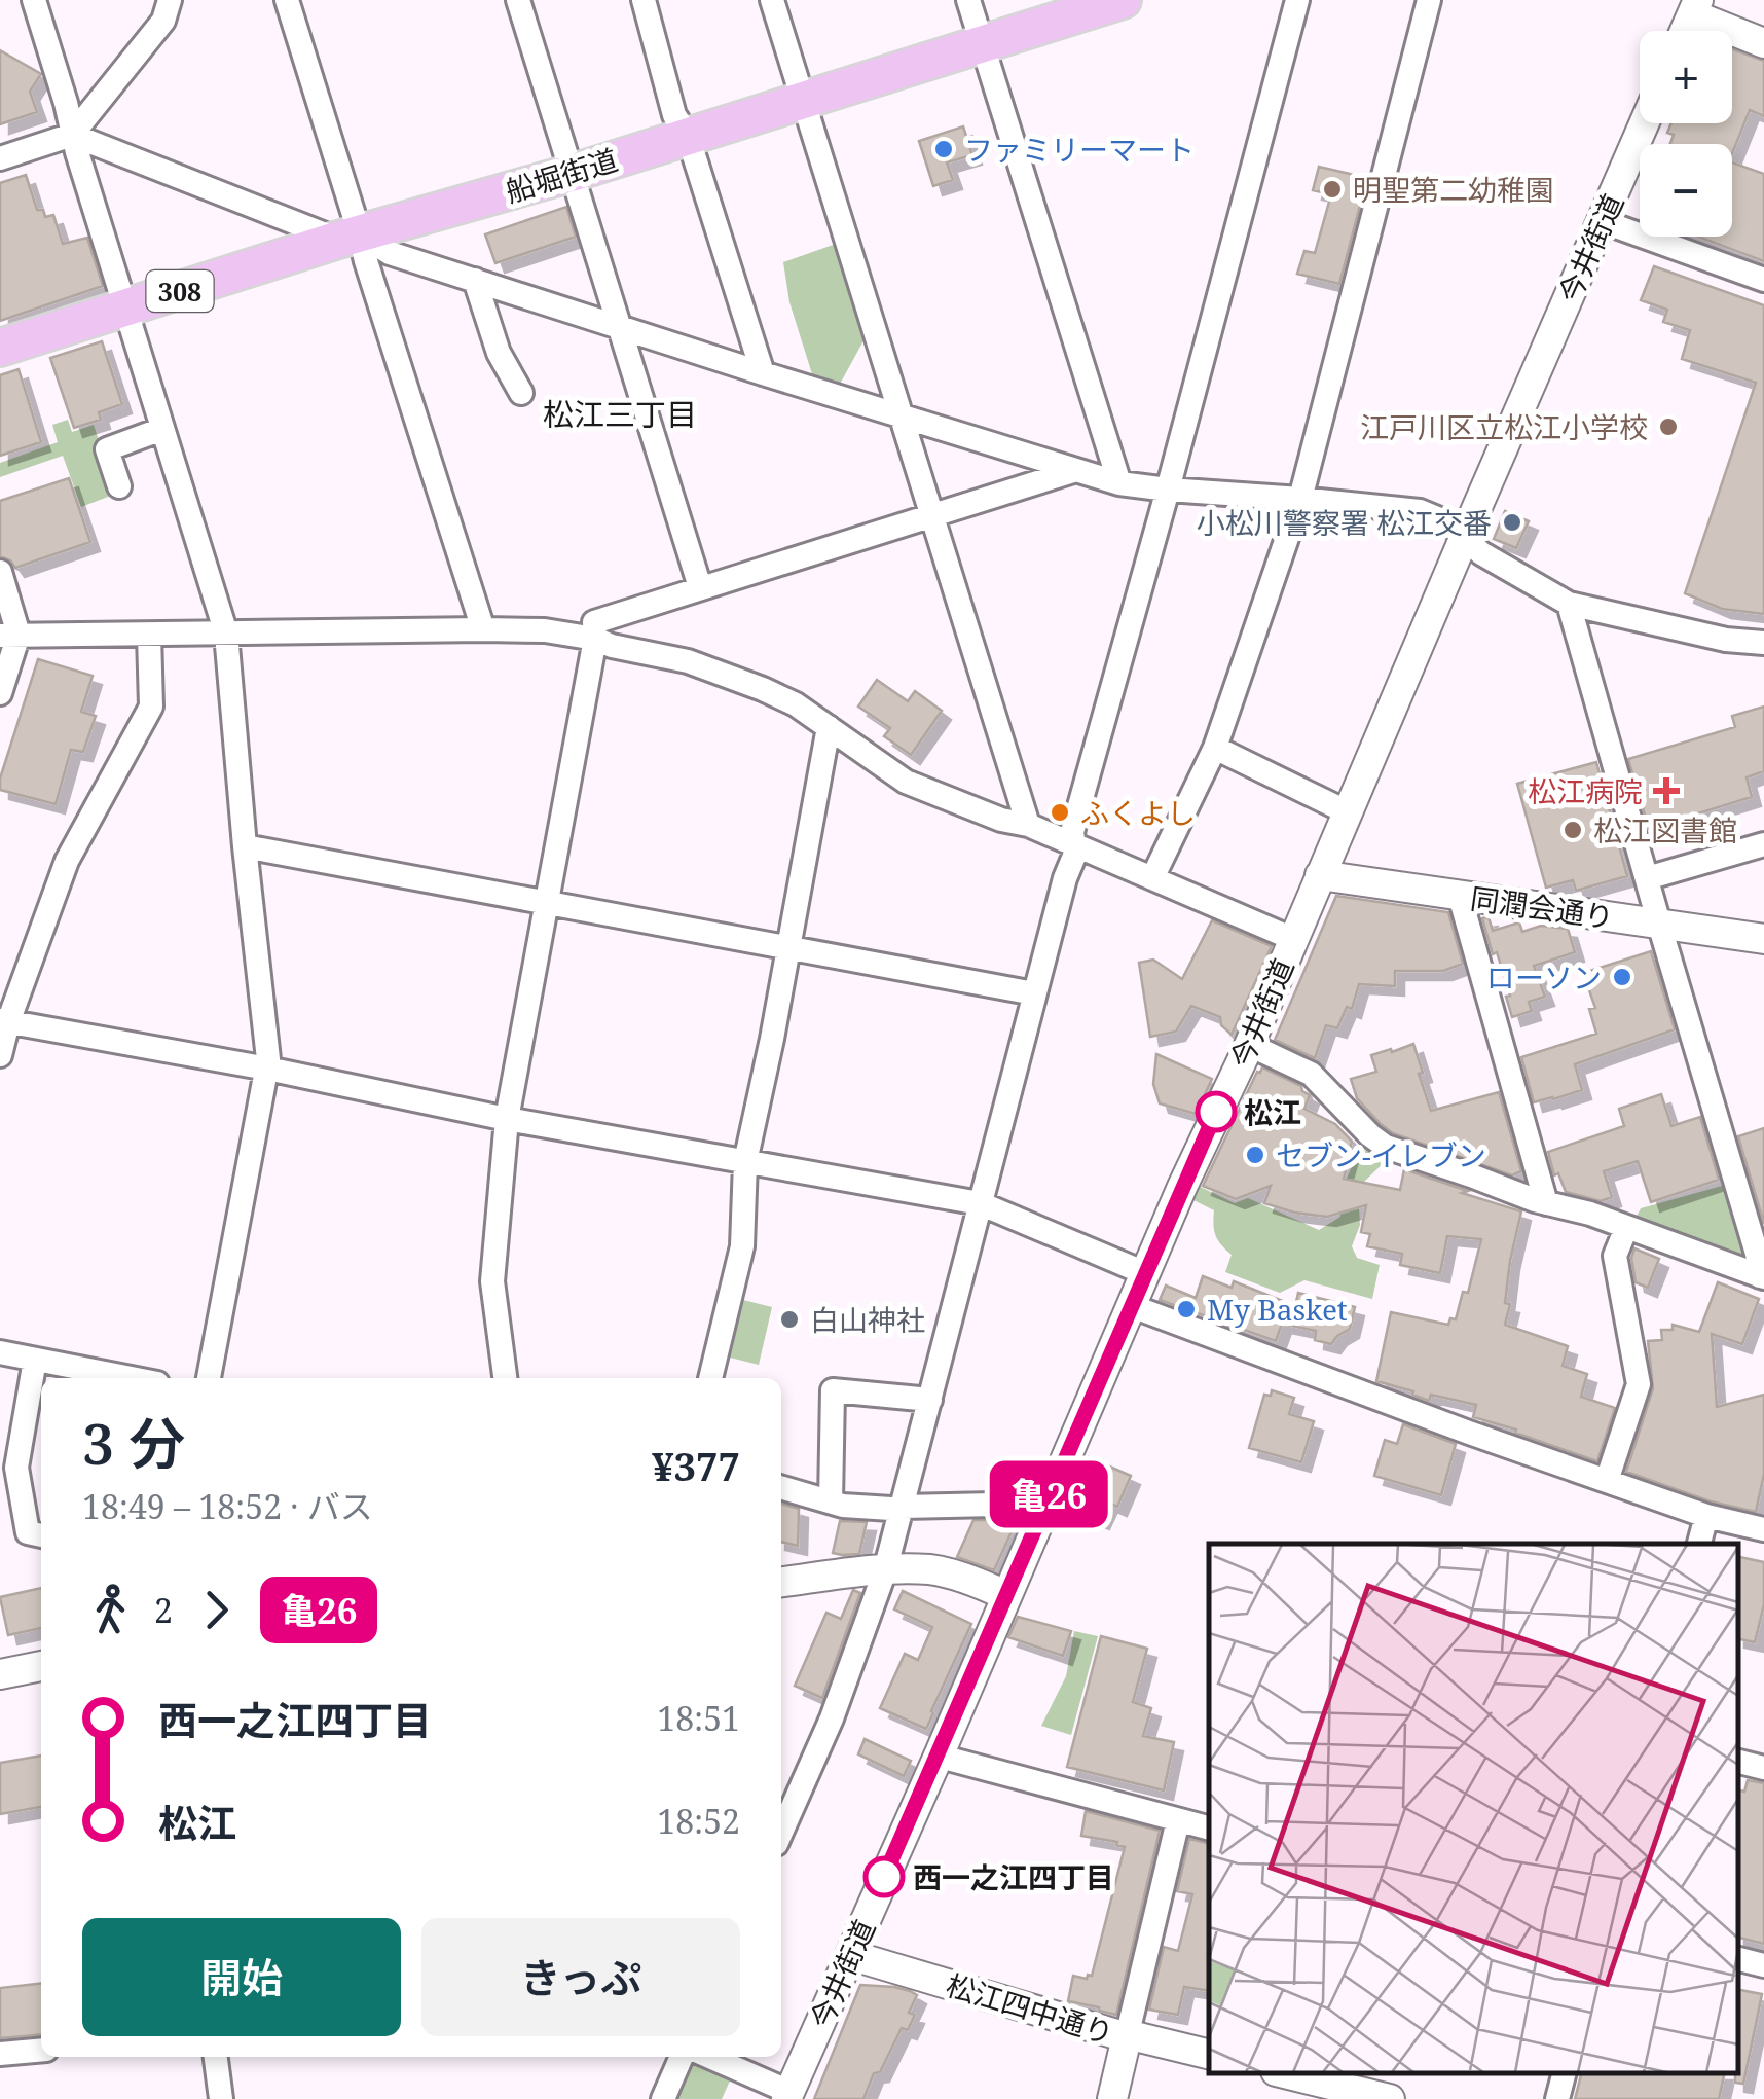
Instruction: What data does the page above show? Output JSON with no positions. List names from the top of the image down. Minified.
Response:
{"streets":{"main road":["船堀街道","308"],"street":["今井街道","同潤会通り","松江四中通り"]},"crossings":[["今井街道","同潤会通り"],["今井街道","松江四中通り"]],"districts":["松江三丁目"],"places":{"other":["ファミリーマート","明聖第二幼稚園","江戸川区立松江小学校","小松川警察署 松江交番","ふくよし","松江図書館","ローソン","松江","セブン-イレブン","My Basket","白山神社","西一之江四丁目"],"health":["松江病院"]},"lines":["bus line 亀26"],"page":{"on_map":"亀26","map_buttons":["+","−"],"heading":["3 分","18:49 – 18:52 · バス","¥377"],"legs":["2","亀26"],"list":[{"name":"西一之江四丁目","value":"18:51"},{"name":"松江","value":"18:52"}],"buttons":["開始","きっぷ"]}}
